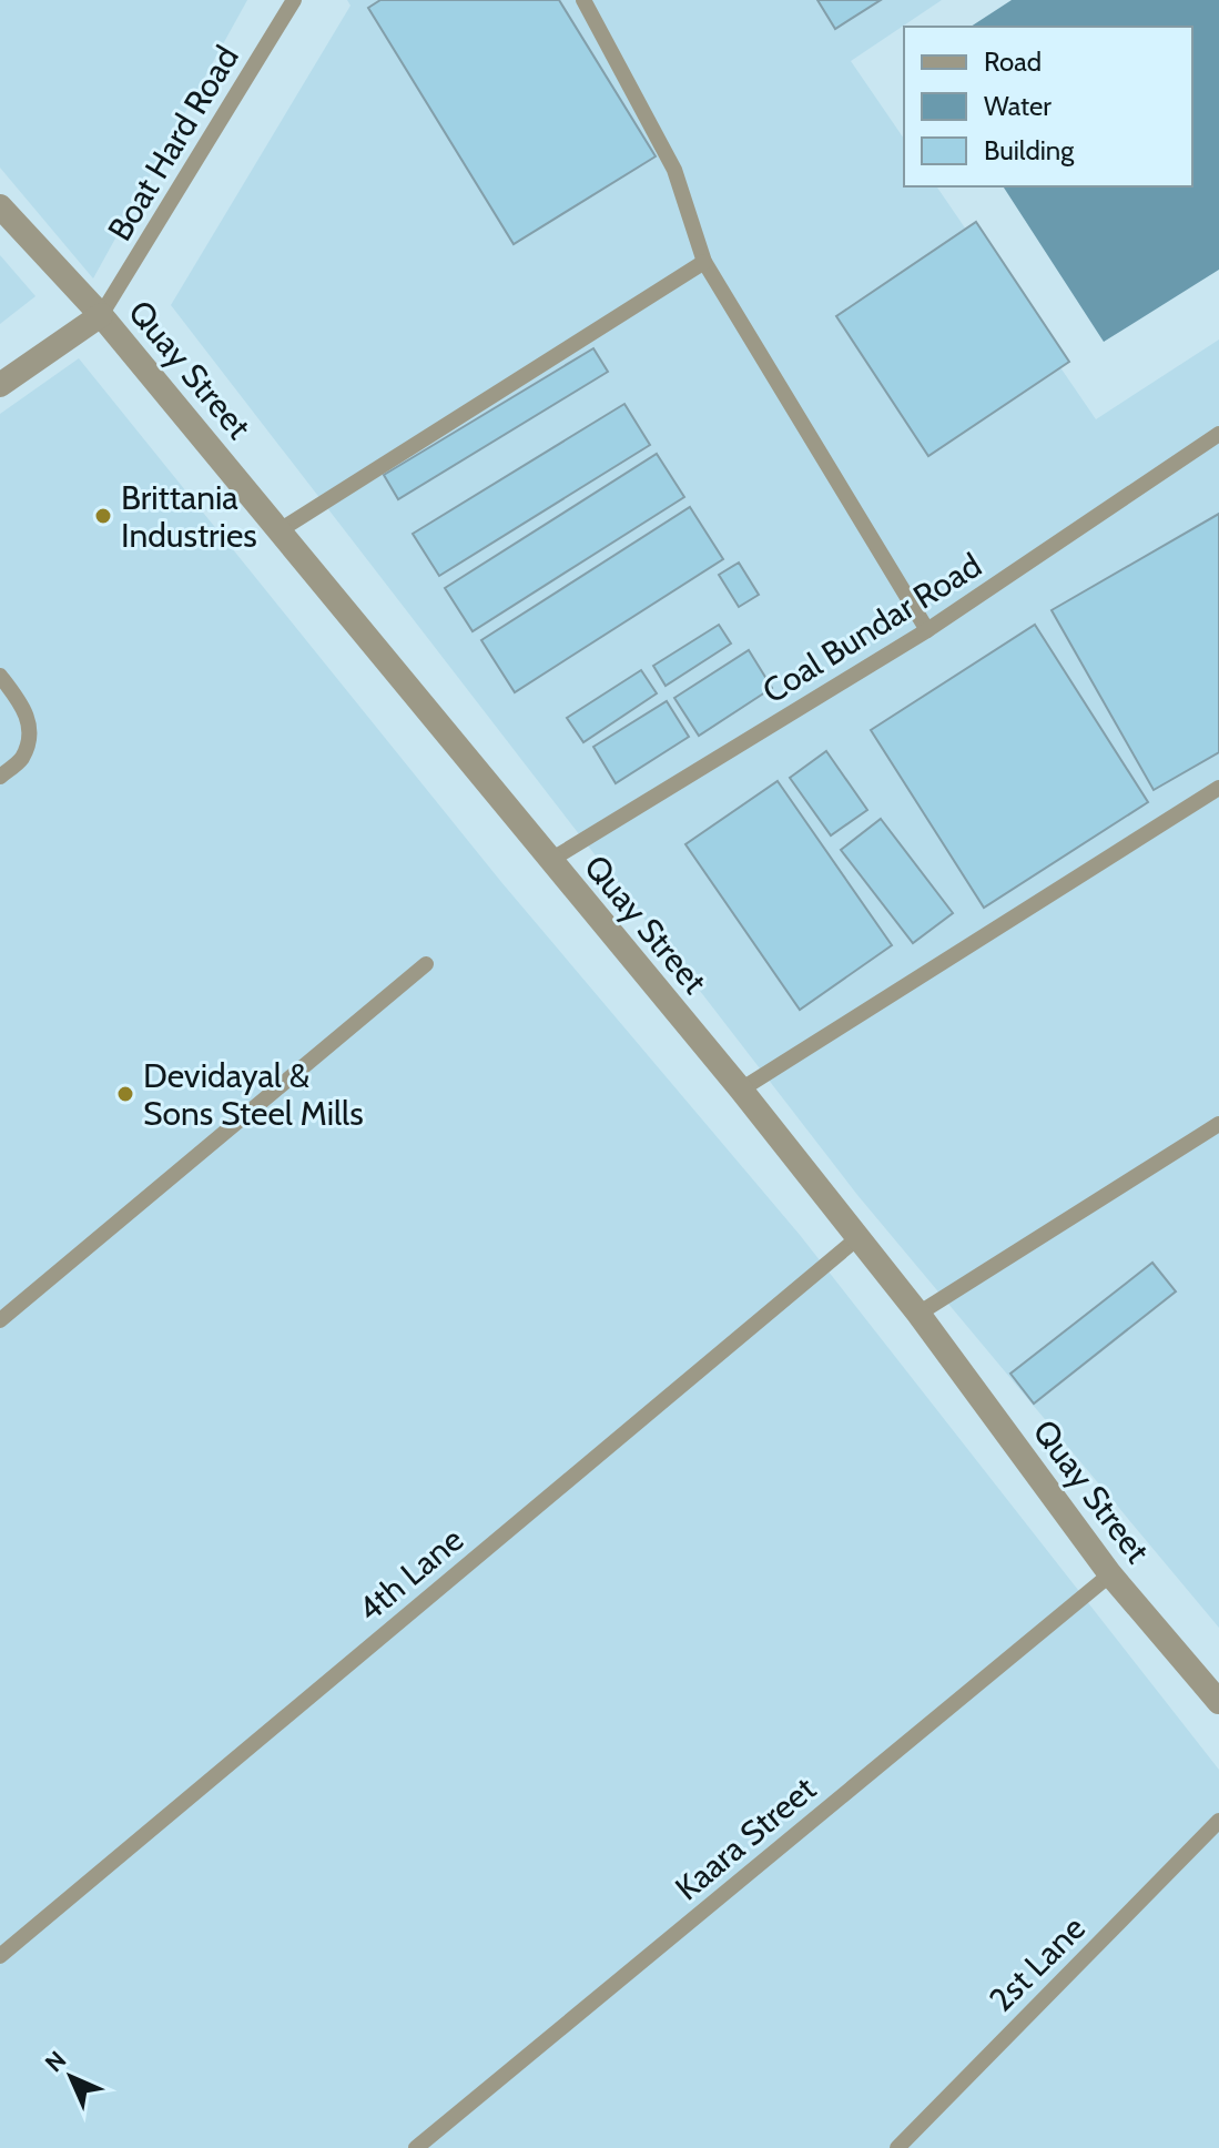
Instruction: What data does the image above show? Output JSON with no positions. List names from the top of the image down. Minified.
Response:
{"streets":{"street":["Quay Street"],"lane":["Boat Hard Road","Coal Bundar Road","4th Lane","Kaara Street","2st Lane"]},"crossings":[["Boat Hard Road","Quay Street"],["Quay Street","Coal Bundar Road"],["Quay Street","4th Lane"],["Quay Street","Kaara Street"]],"places":["Brittania Industries","Devidayal & Sons Steel Mills"],"legend":["Road","Water","Building"],"north":"top left"}
